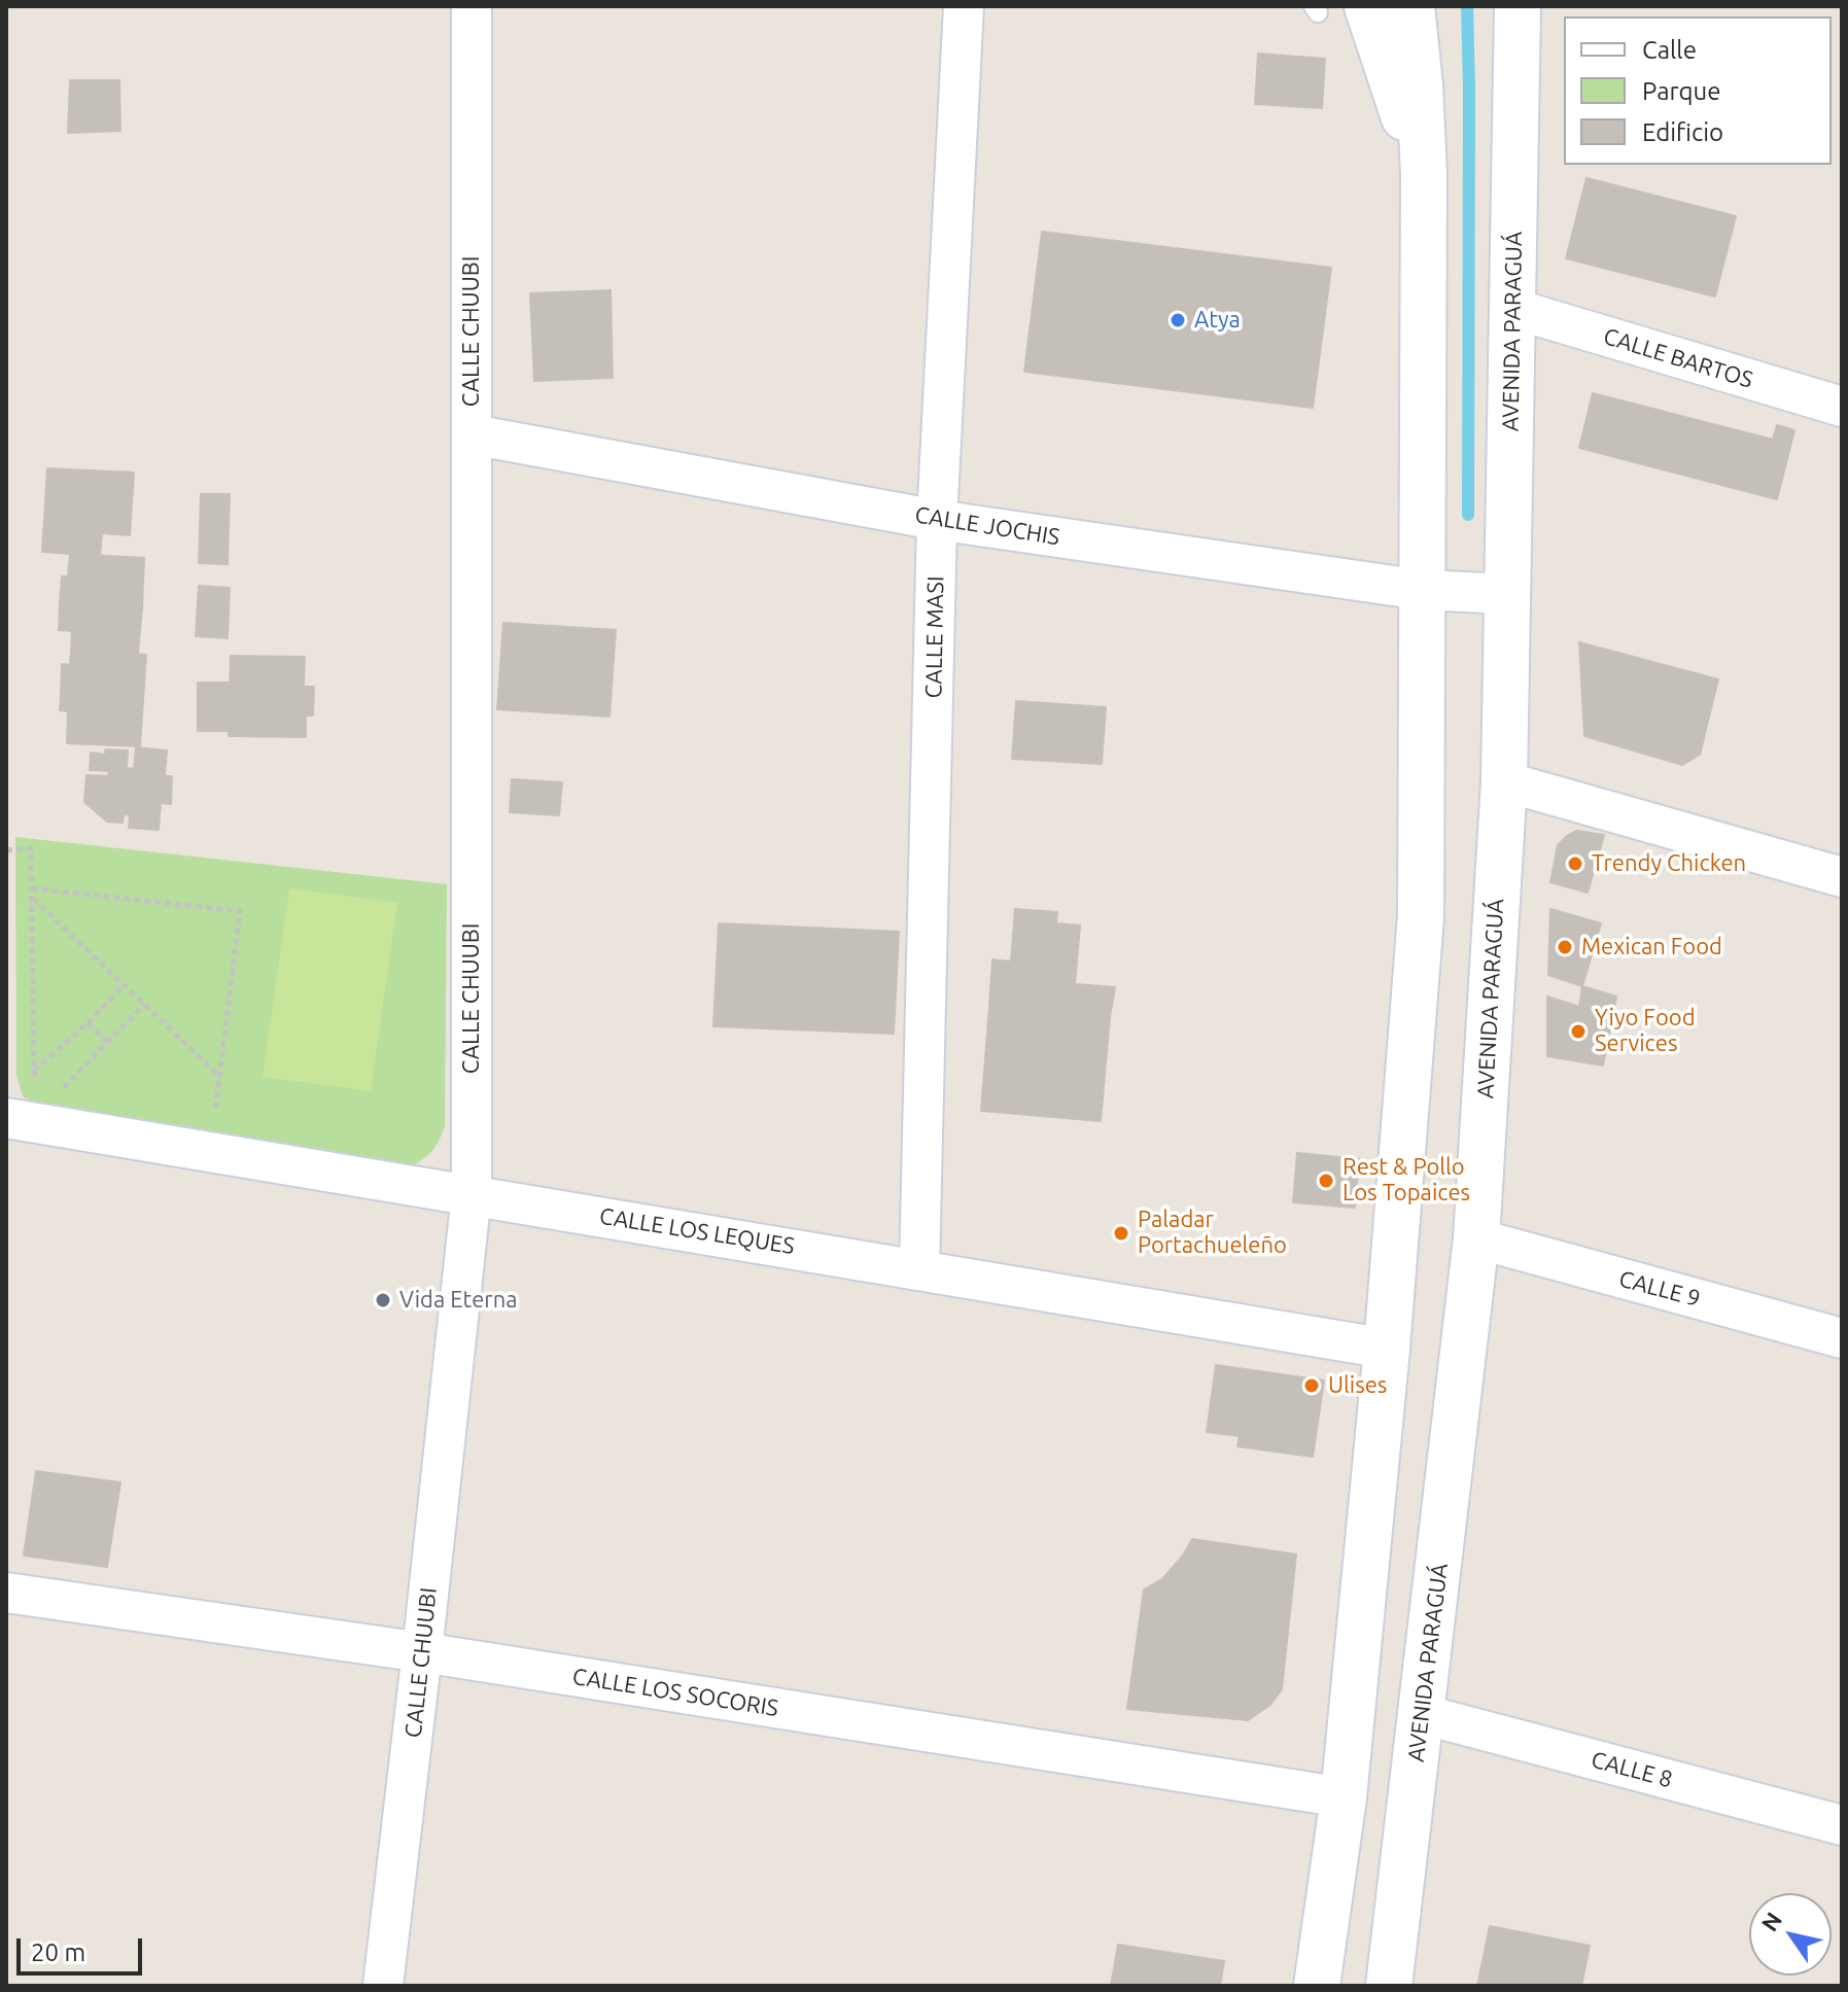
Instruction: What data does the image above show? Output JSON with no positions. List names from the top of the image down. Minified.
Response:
{"streets":{"main road":["AVENIDA PARAGUÁ"],"street":["CALLE CHUUBI","CALLE BARTOS","CALLE JOCHIS","CALLE MASI","CALLE LOS LEQUES","CALLE 9","CALLE LOS SOCORIS","CALLE 8"]},"crossings":[["CALLE CHUUBI","CALLE JOCHIS"],["CALLE CHUUBI","CALLE LOS LEQUES"],["CALLE CHUUBI","CALLE LOS SOCORIS"],["AVENIDA PARAGUÁ","CALLE BARTOS"],["AVENIDA PARAGUÁ","CALLE JOCHIS"],["AVENIDA PARAGUÁ","CALLE 9"],["AVENIDA PARAGUÁ","CALLE 8"],["CALLE JOCHIS","CALLE MASI"],["CALLE MASI","CALLE LOS LEQUES"]],"places":["Atya","Trendy Chicken","Mexican Food","Yiyo Food Services","Rest & Pollo Los Topaices","Paladar Portachueleño","Vida Eterna","Ulises"],"legend":["Calle","Parque","Edificio"],"scale_bar":"20 m","north":"top left"}
